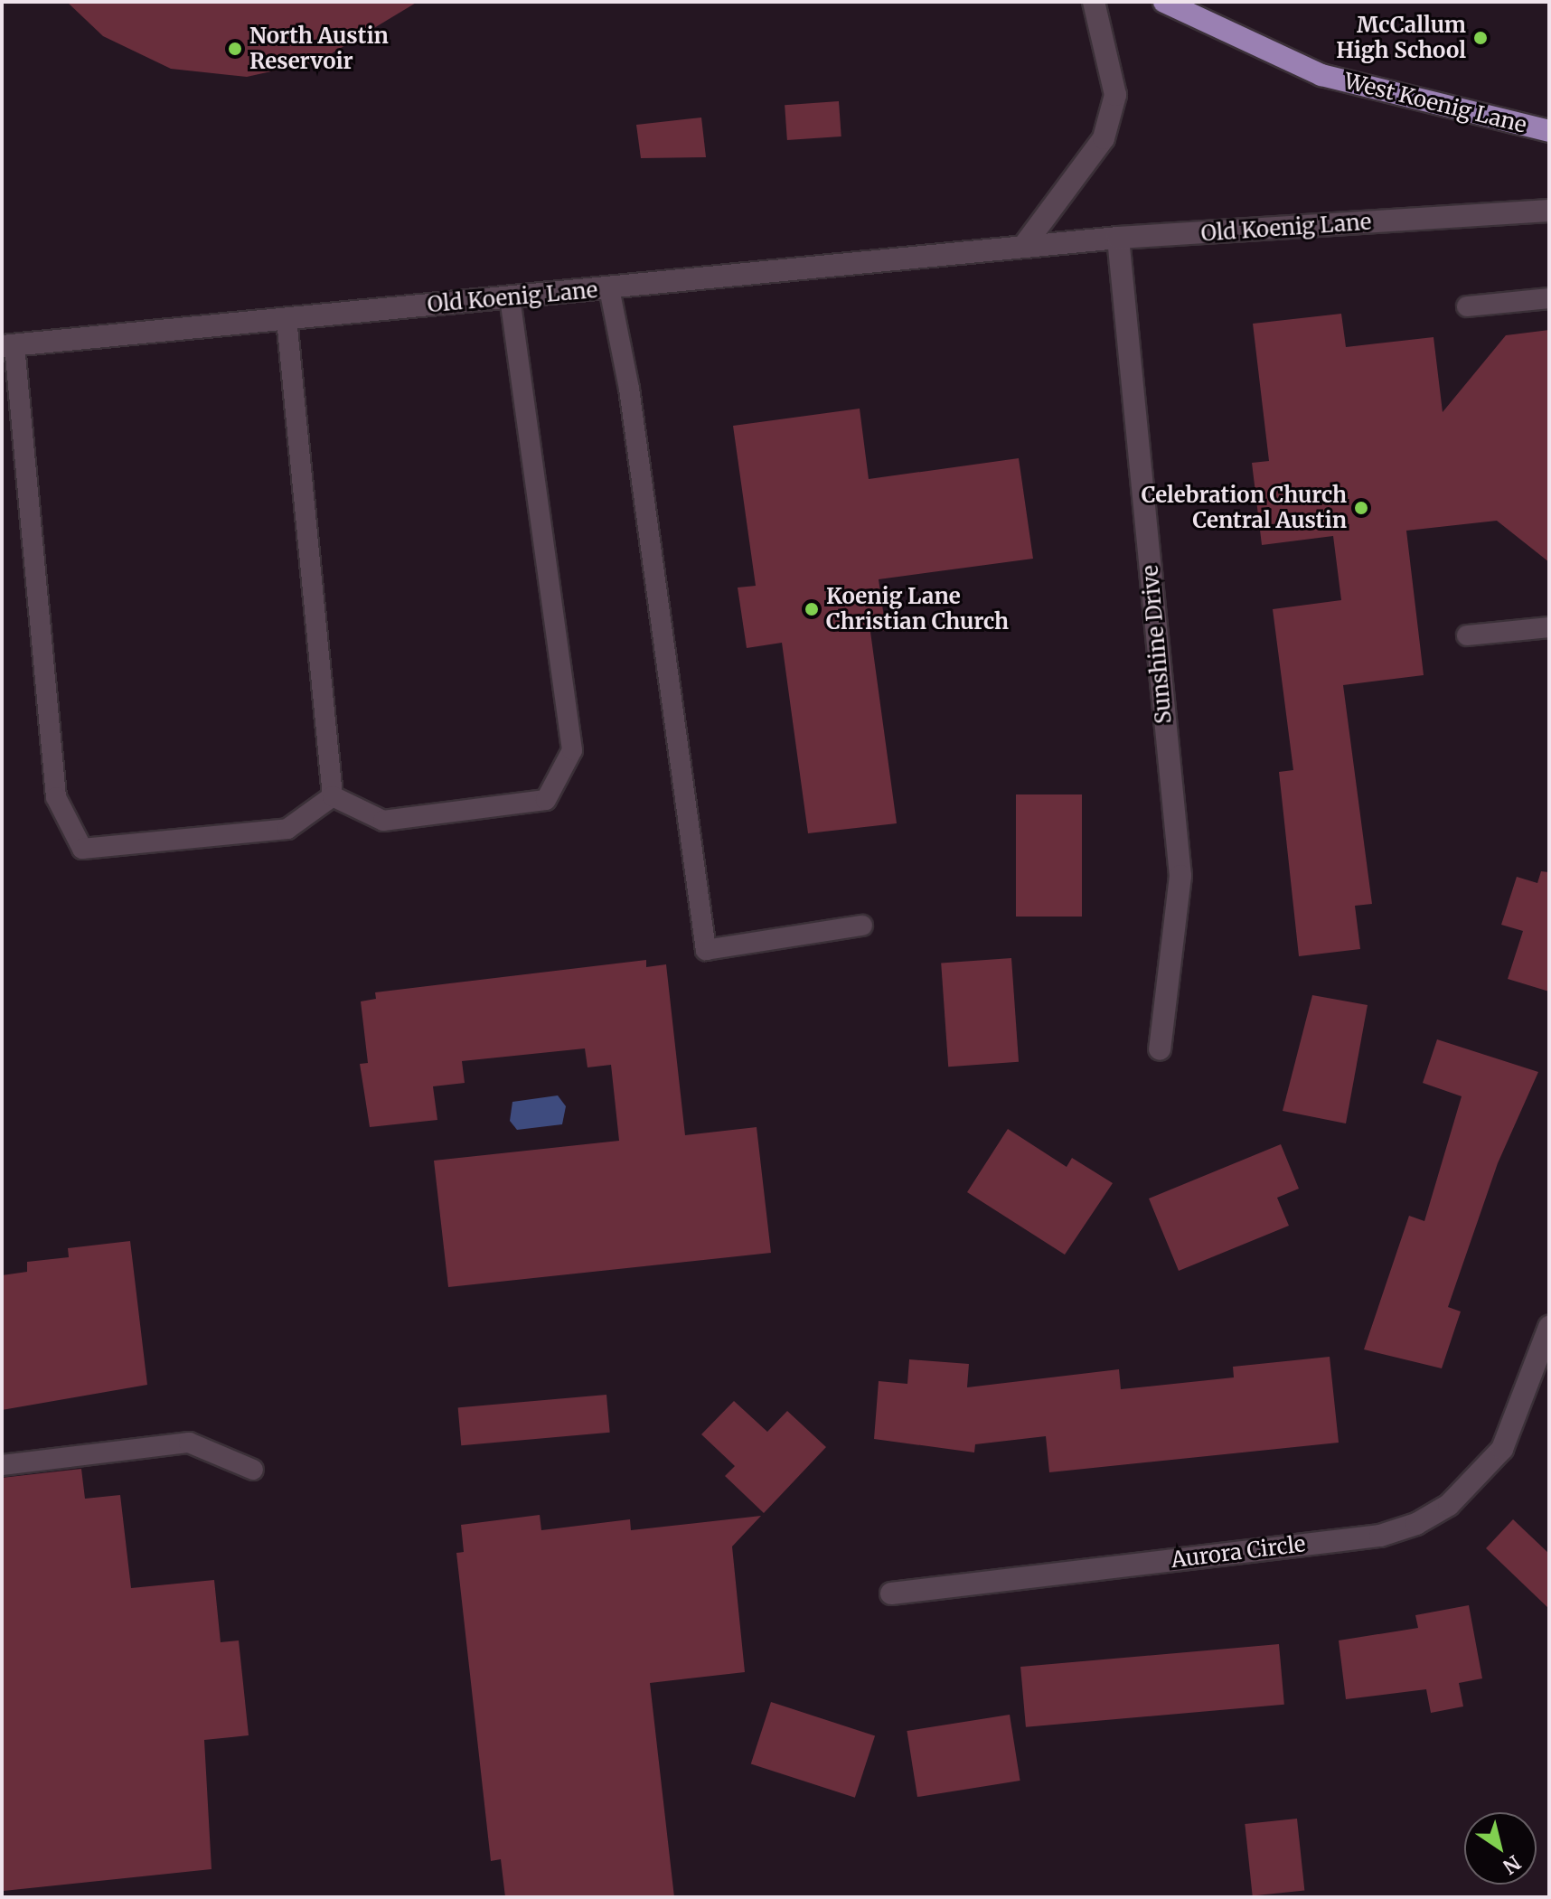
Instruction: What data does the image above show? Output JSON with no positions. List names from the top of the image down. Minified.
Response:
{"streets":{"main road":["West Koenig Lane"],"street":["Old Koenig Lane","Sunshine Drive","Aurora Circle"]},"crossings":[["Old Koenig Lane","Sunshine Drive"]],"places":["McCallum High School","North Austin Reservoir","Celebration Church Central Austin","Koenig Lane Christian Church"],"north":"bottom right"}
